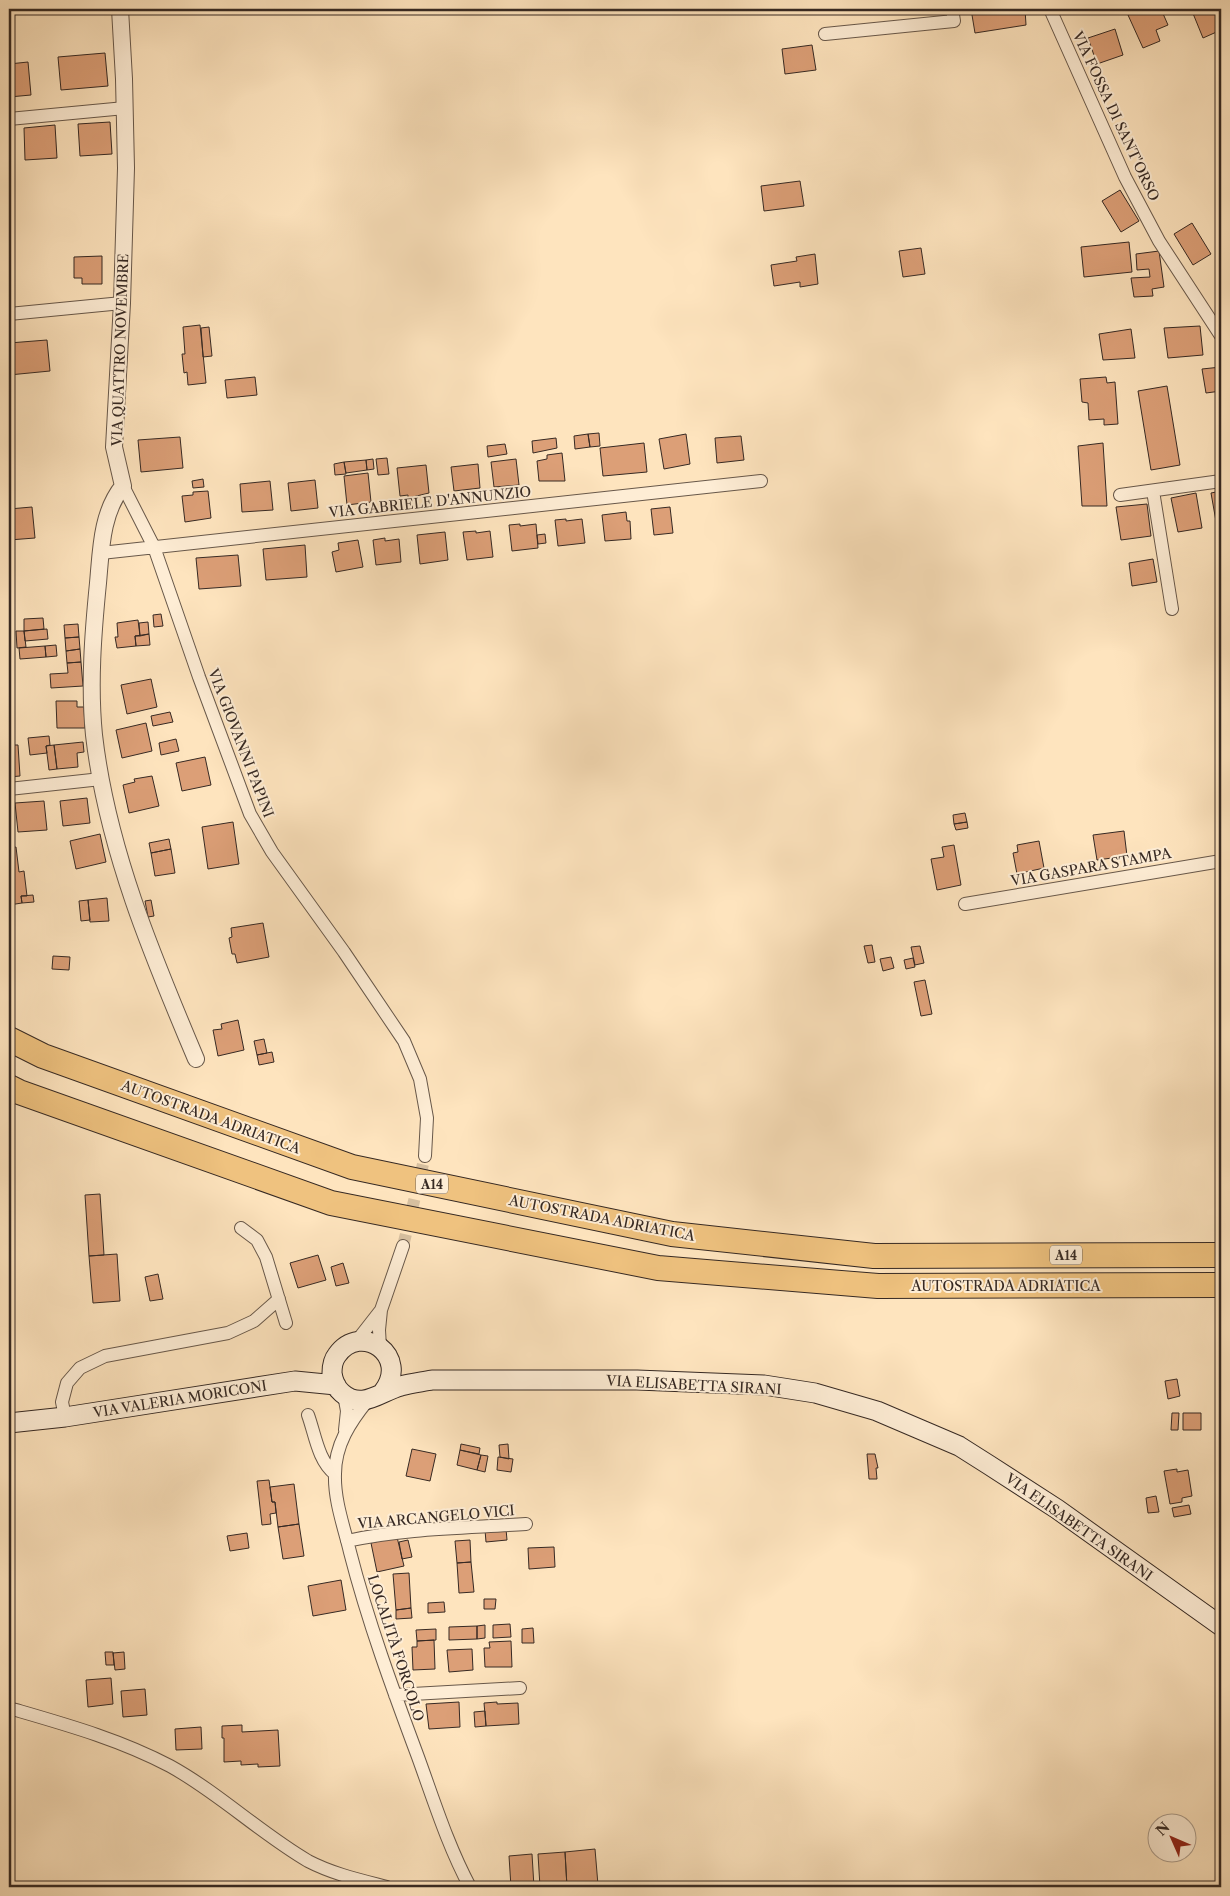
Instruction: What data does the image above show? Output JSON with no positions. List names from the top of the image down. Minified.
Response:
{"streets":{"highway":["AUTOSTRADA ADRIATICA","A14"],"main road":["VIA ELISABETTA SIRANI","VIA VALERIA MORICONI"],"street":["VIA FOSSA DI SANT'ORSO","VIA QUATTRO NOVEMBRE","VIA GABRIELE D'ANNUNZIO","VIA GIOVANNI PAPINI","VIA GASPARA STAMPA","VIA ARCANGELO VICI","LOCALITÀ FORCOLO"]},"crossings":[["VIA QUATTRO NOVEMBRE","VIA GIOVANNI PAPINI"],["VIA GABRIELE D'ANNUNZIO","VIA GIOVANNI PAPINI"],["VIA ELISABETTA SIRANI","VIA VALERIA MORICONI"],["VIA ARCANGELO VICI","LOCALITÀ FORCOLO"]],"north":"top left"}
